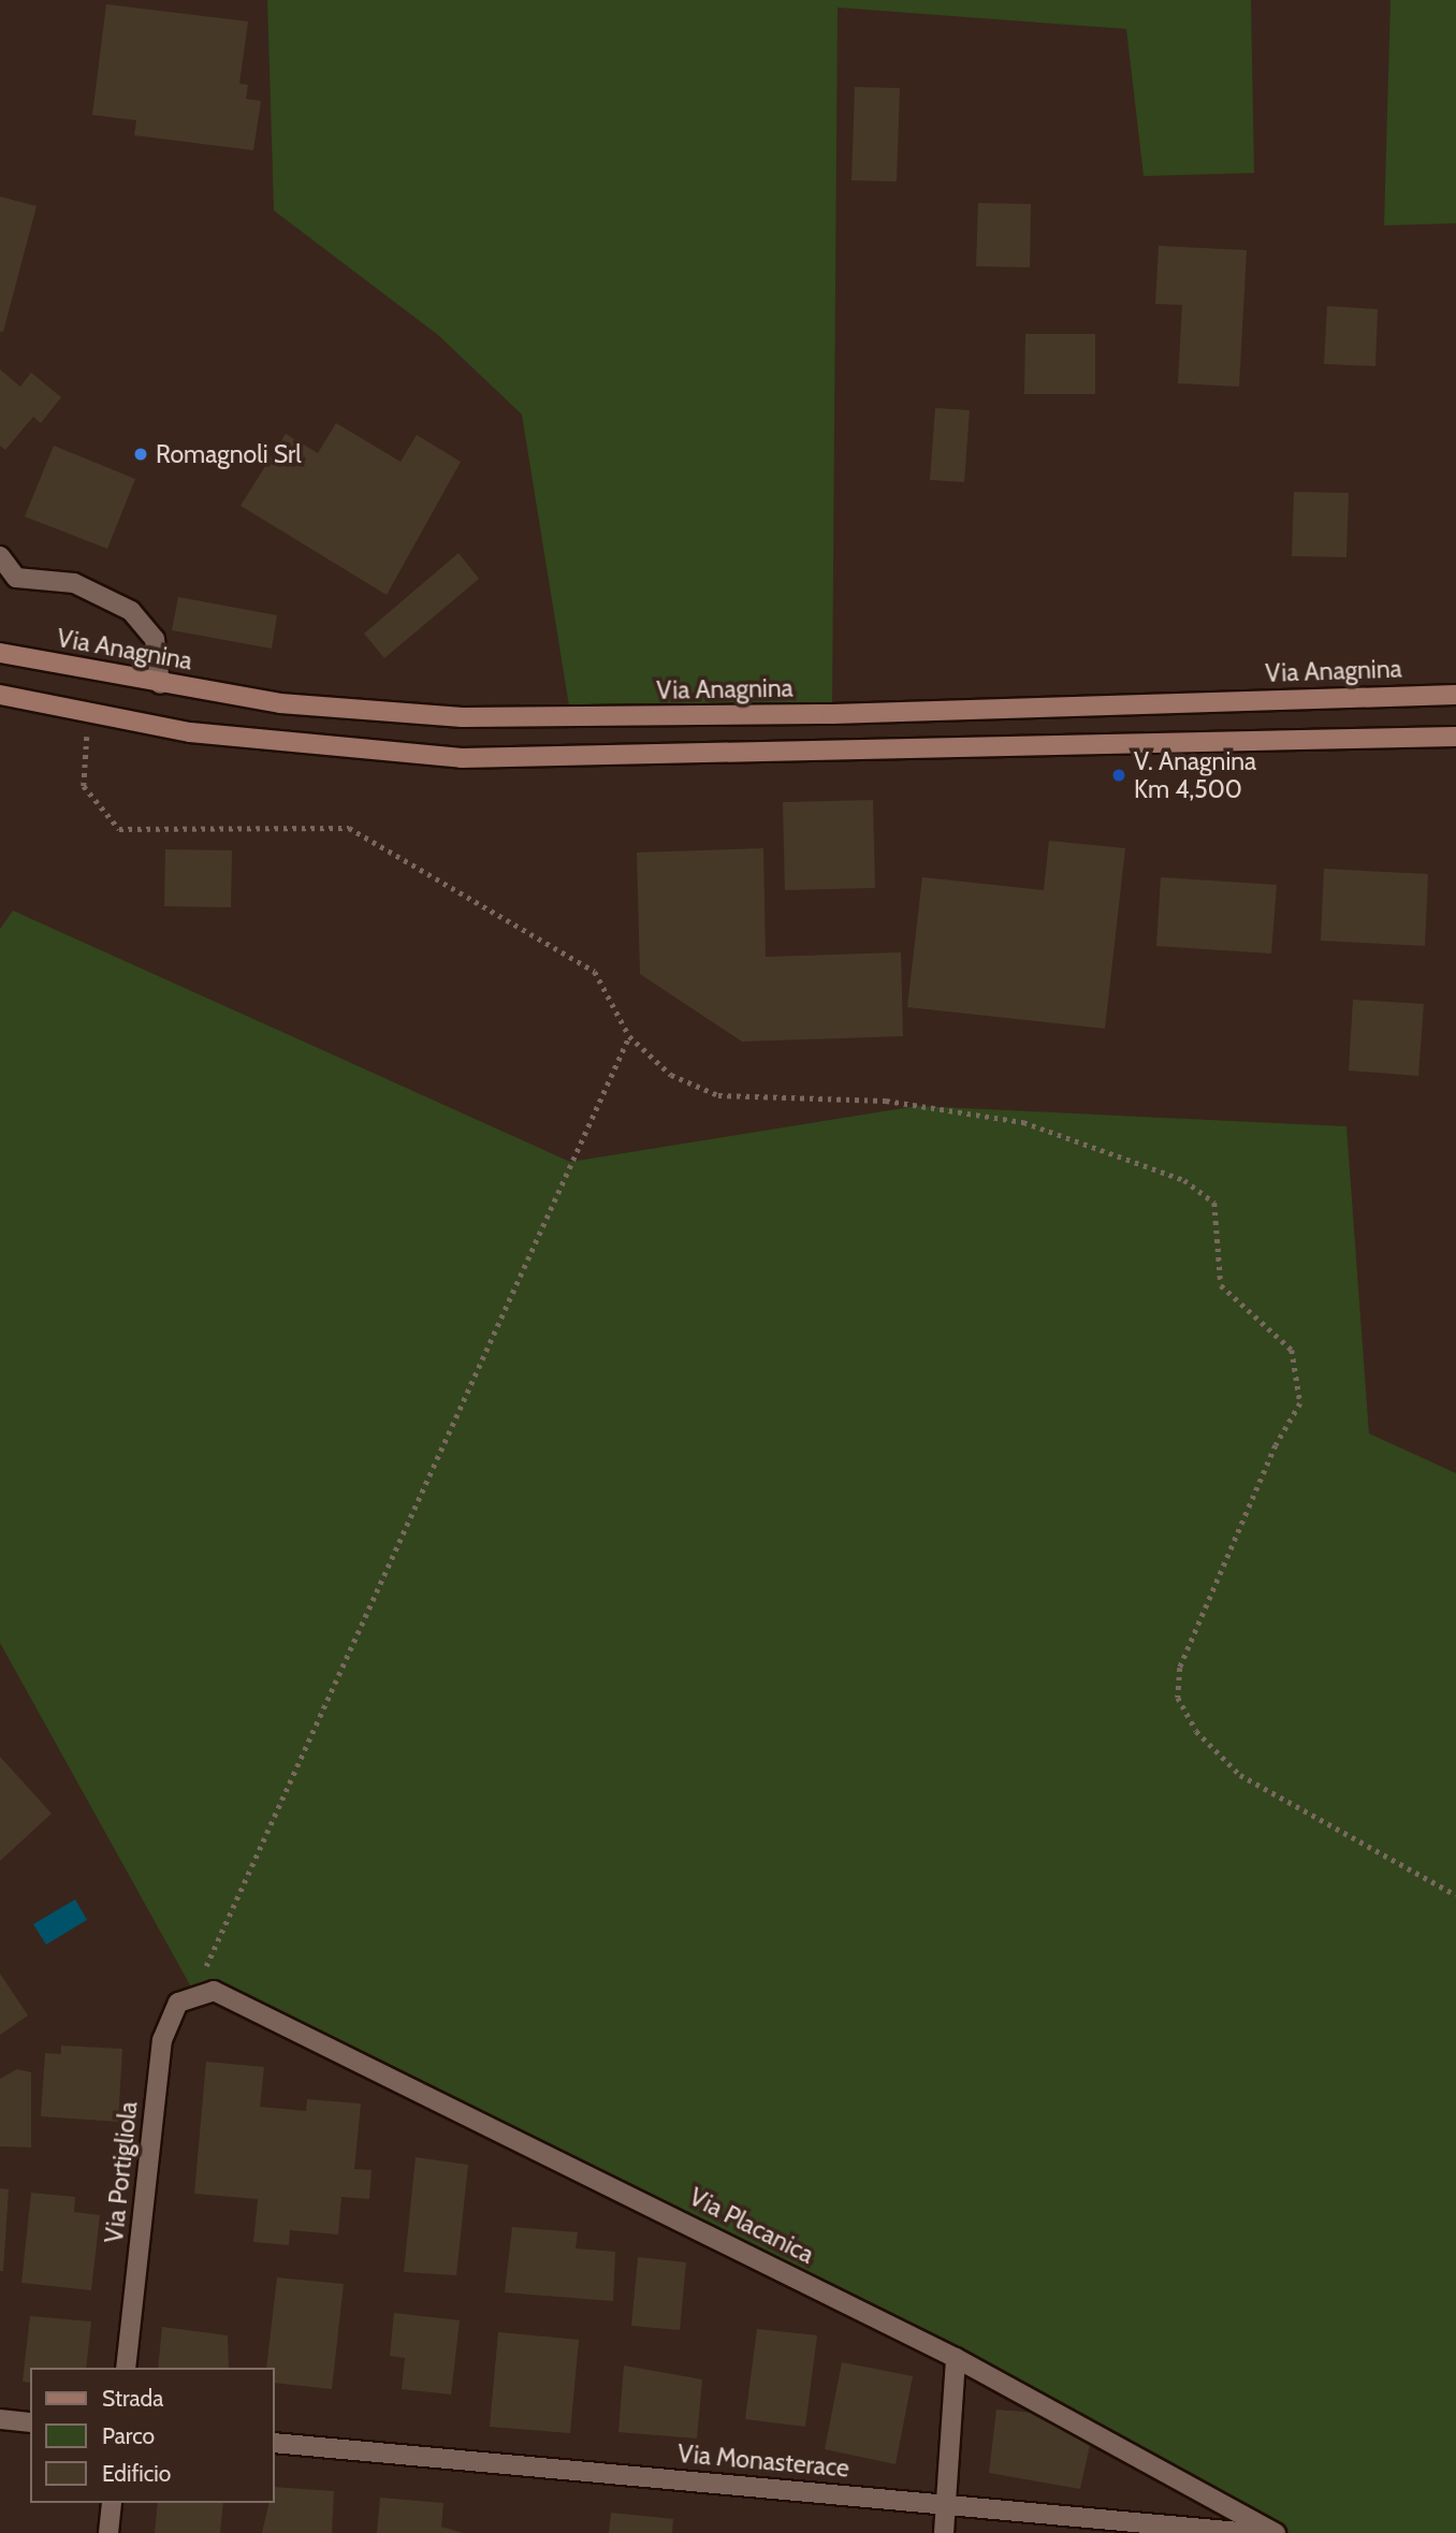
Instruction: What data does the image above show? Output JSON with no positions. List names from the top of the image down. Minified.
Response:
{"streets":{"main road":["Via Anagnina"],"street":["Via Portigliola","Via Placanica","Via Monasterace"]},"crossings":[["Via Portigliola","Via Placanica"]],"places":["Romagnoli Srl","V. Anagnina Km 4,500"],"legend":["Strada","Parco","Edificio"]}
